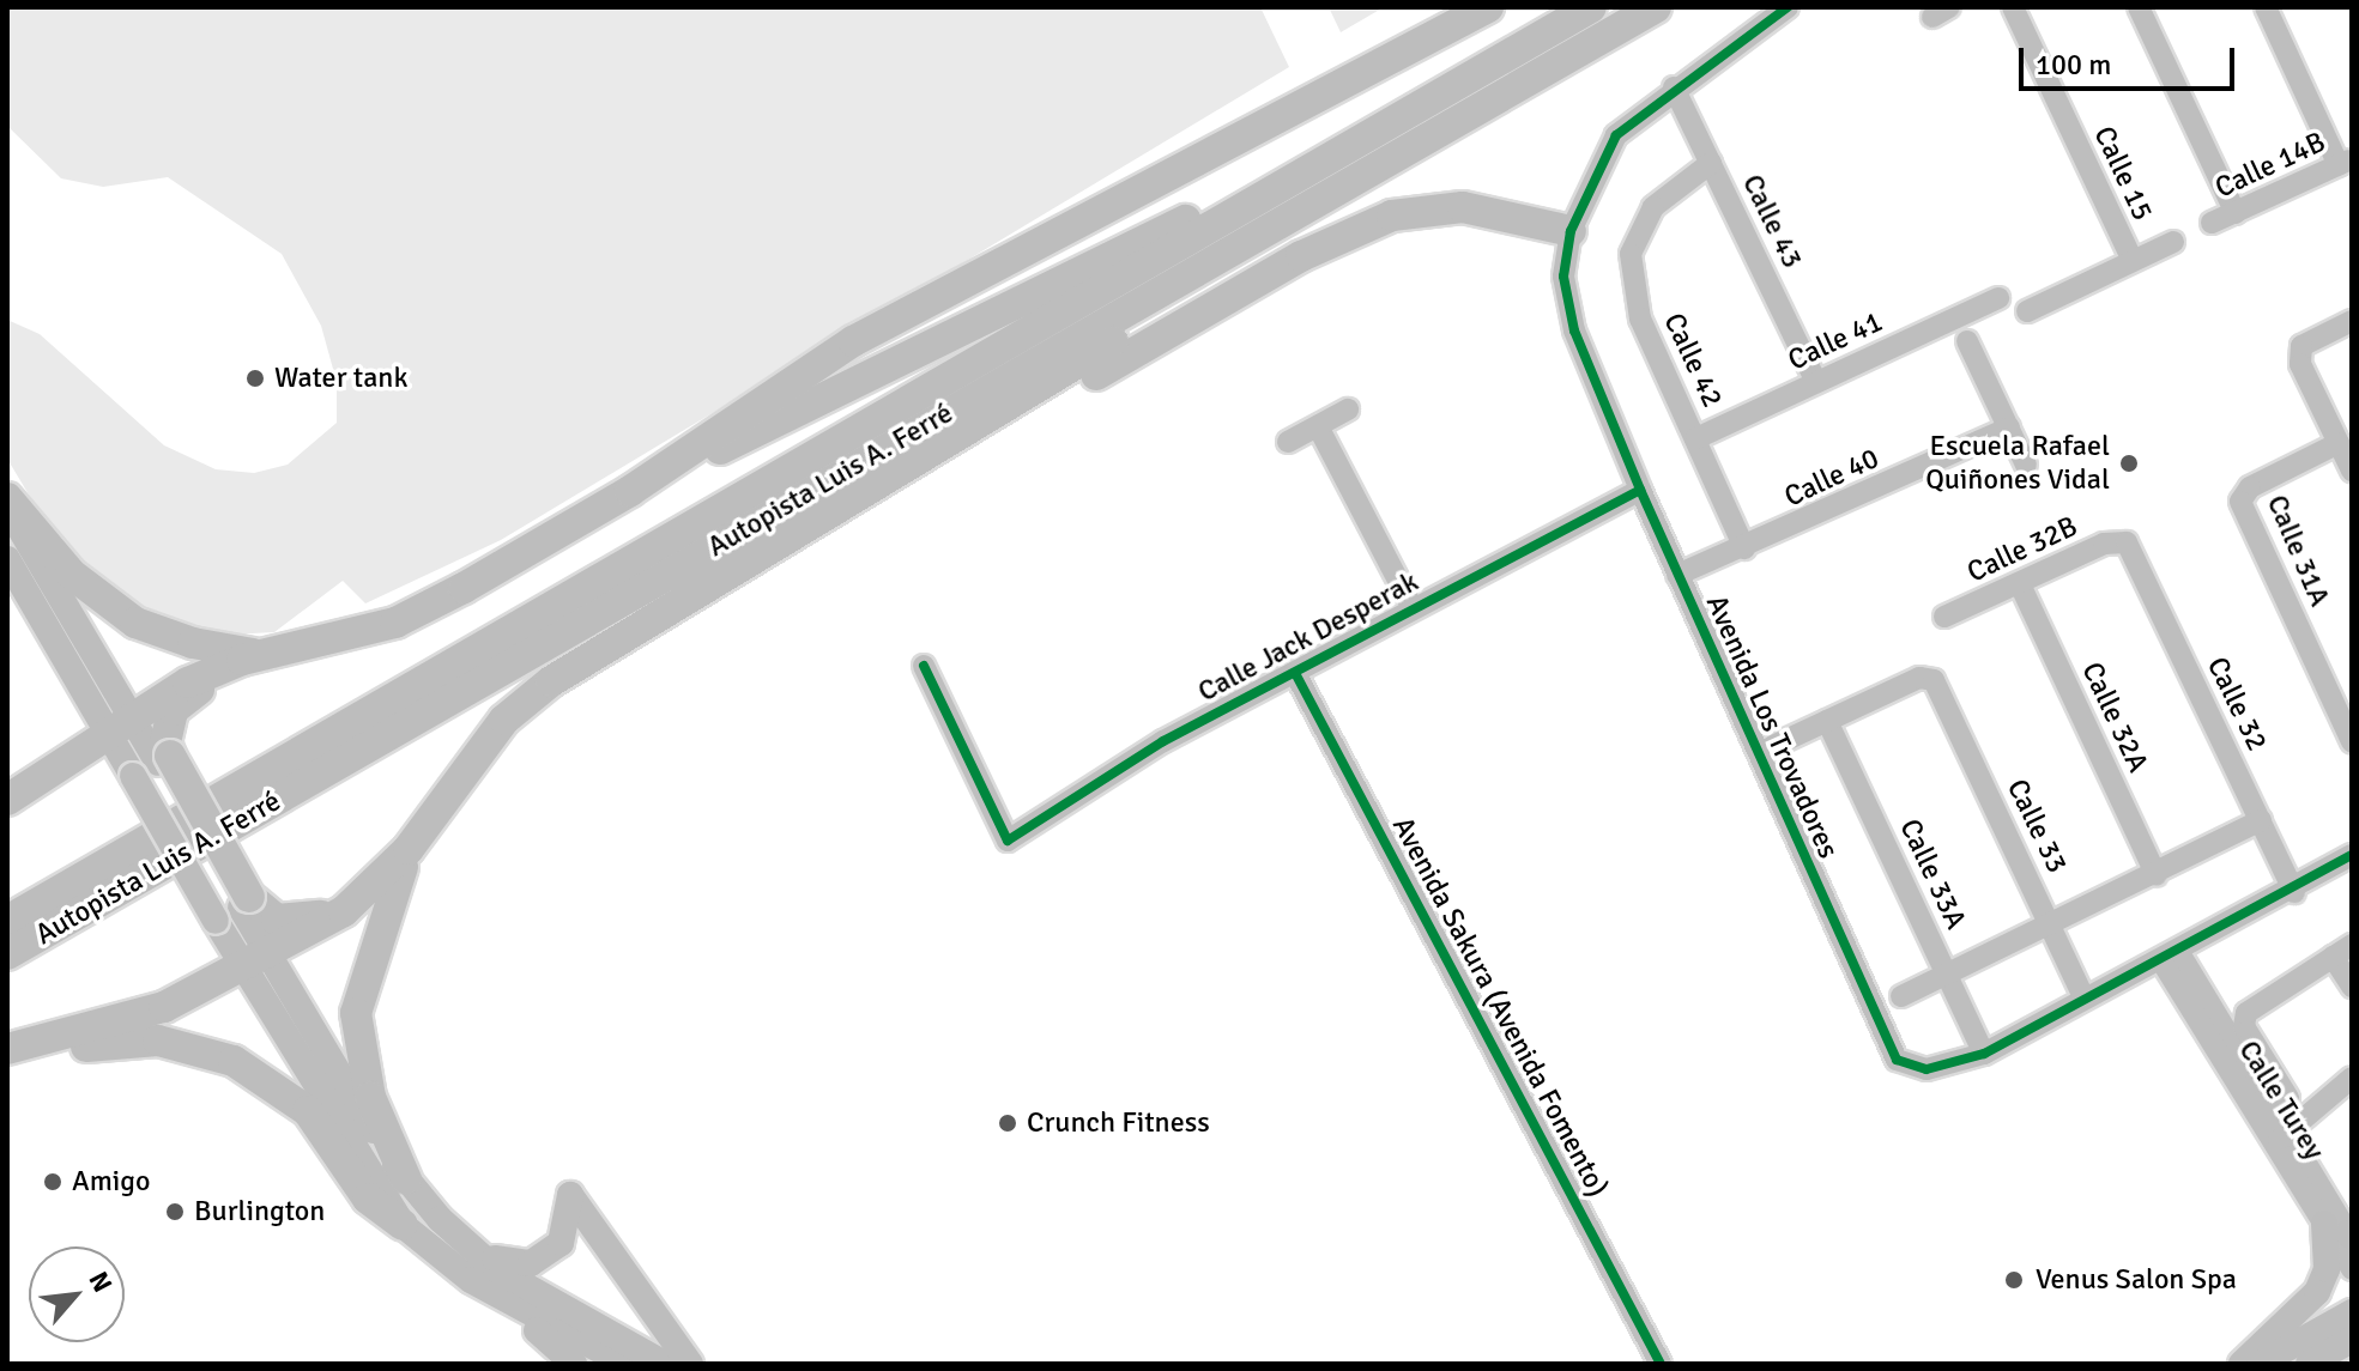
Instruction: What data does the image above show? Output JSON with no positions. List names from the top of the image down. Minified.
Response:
{"streets":{"highway":["Autopista Luis A. Ferré"],"street":["Calle 14B","Calle 15","Calle 43","Calle 41","Calle 42","Calle 40","Calle 32B","Calle 31A","Calle Jack Desperak","Calle 32","Calle 32A","Avenida Los Trovadores","Calle 33","Calle 33A","Avenida Sakura (Avenida Fomento)","Calle Turey"]},"crossings":[["Calle 43","Calle 41"],["Calle 43","Calle 42"],["Calle 43","Avenida Los Trovadores"],["Calle 41","Calle 42"],["Calle 42","Calle 40"],["Calle 40","Avenida Los Trovadores"],["Calle 32B","Calle 32"],["Calle 32B","Calle 32A"],["Calle Jack Desperak","Avenida Los Trovadores"],["Calle Jack Desperak","Avenida Sakura (Avenida Fomento)"],["Calle 32","Avenida Los Trovadores"],["Avenida Los Trovadores","Calle 33"],["Avenida Los Trovadores","Calle 33A"],["Avenida Los Trovadores","Calle Turey"],["Calle 33","Calle 33A"]],"places":["Water tank","Escuela Rafael Quiñones Vidal","Crunch Fitness","Amigo","Burlington","Venus Salon Spa"],"scale_bar":"100 m","north":"top right"}
